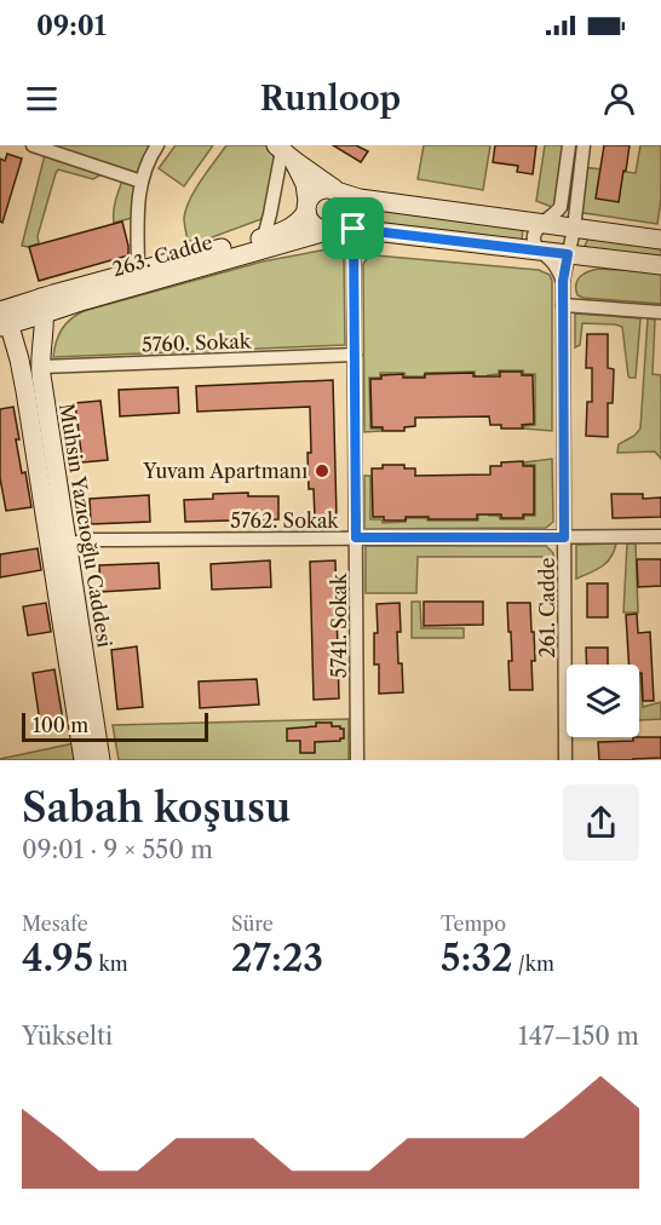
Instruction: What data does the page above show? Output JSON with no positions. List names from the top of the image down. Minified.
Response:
{"streets":{"main road":["263. Cadde","Muhsin Yazıcıoğlu Caddesi"],"street":["5760. Sokak","5762. Sokak","261. Cadde","5741. Sokak"]},"crossings":[["263. Cadde","Muhsin Yazıcıoğlu Caddesi"],["263. Cadde","261. Cadde"],["263. Cadde","5741. Sokak"],["5760. Sokak","Muhsin Yazıcıoğlu Caddesi"],["5760. Sokak","5741. Sokak"],["5762. Sokak","Muhsin Yazıcıoğlu Caddesi"],["5762. Sokak","261. Cadde"],["5762. Sokak","5741. Sokak"]],"places":["Yuvam Apartmanı"],"scale_bar":"100 m","page":{"status":"09:01","header":"Runloop","scale":"100 m","heading":["Sabah koşusu","09:01 · 9 × 550 m"],"stats":[["Mesafe","4.95 km"],["Süre","27:23"],["Tempo","5:32 /km"]],"chart":["Yükselti","147–150 m"]}}
